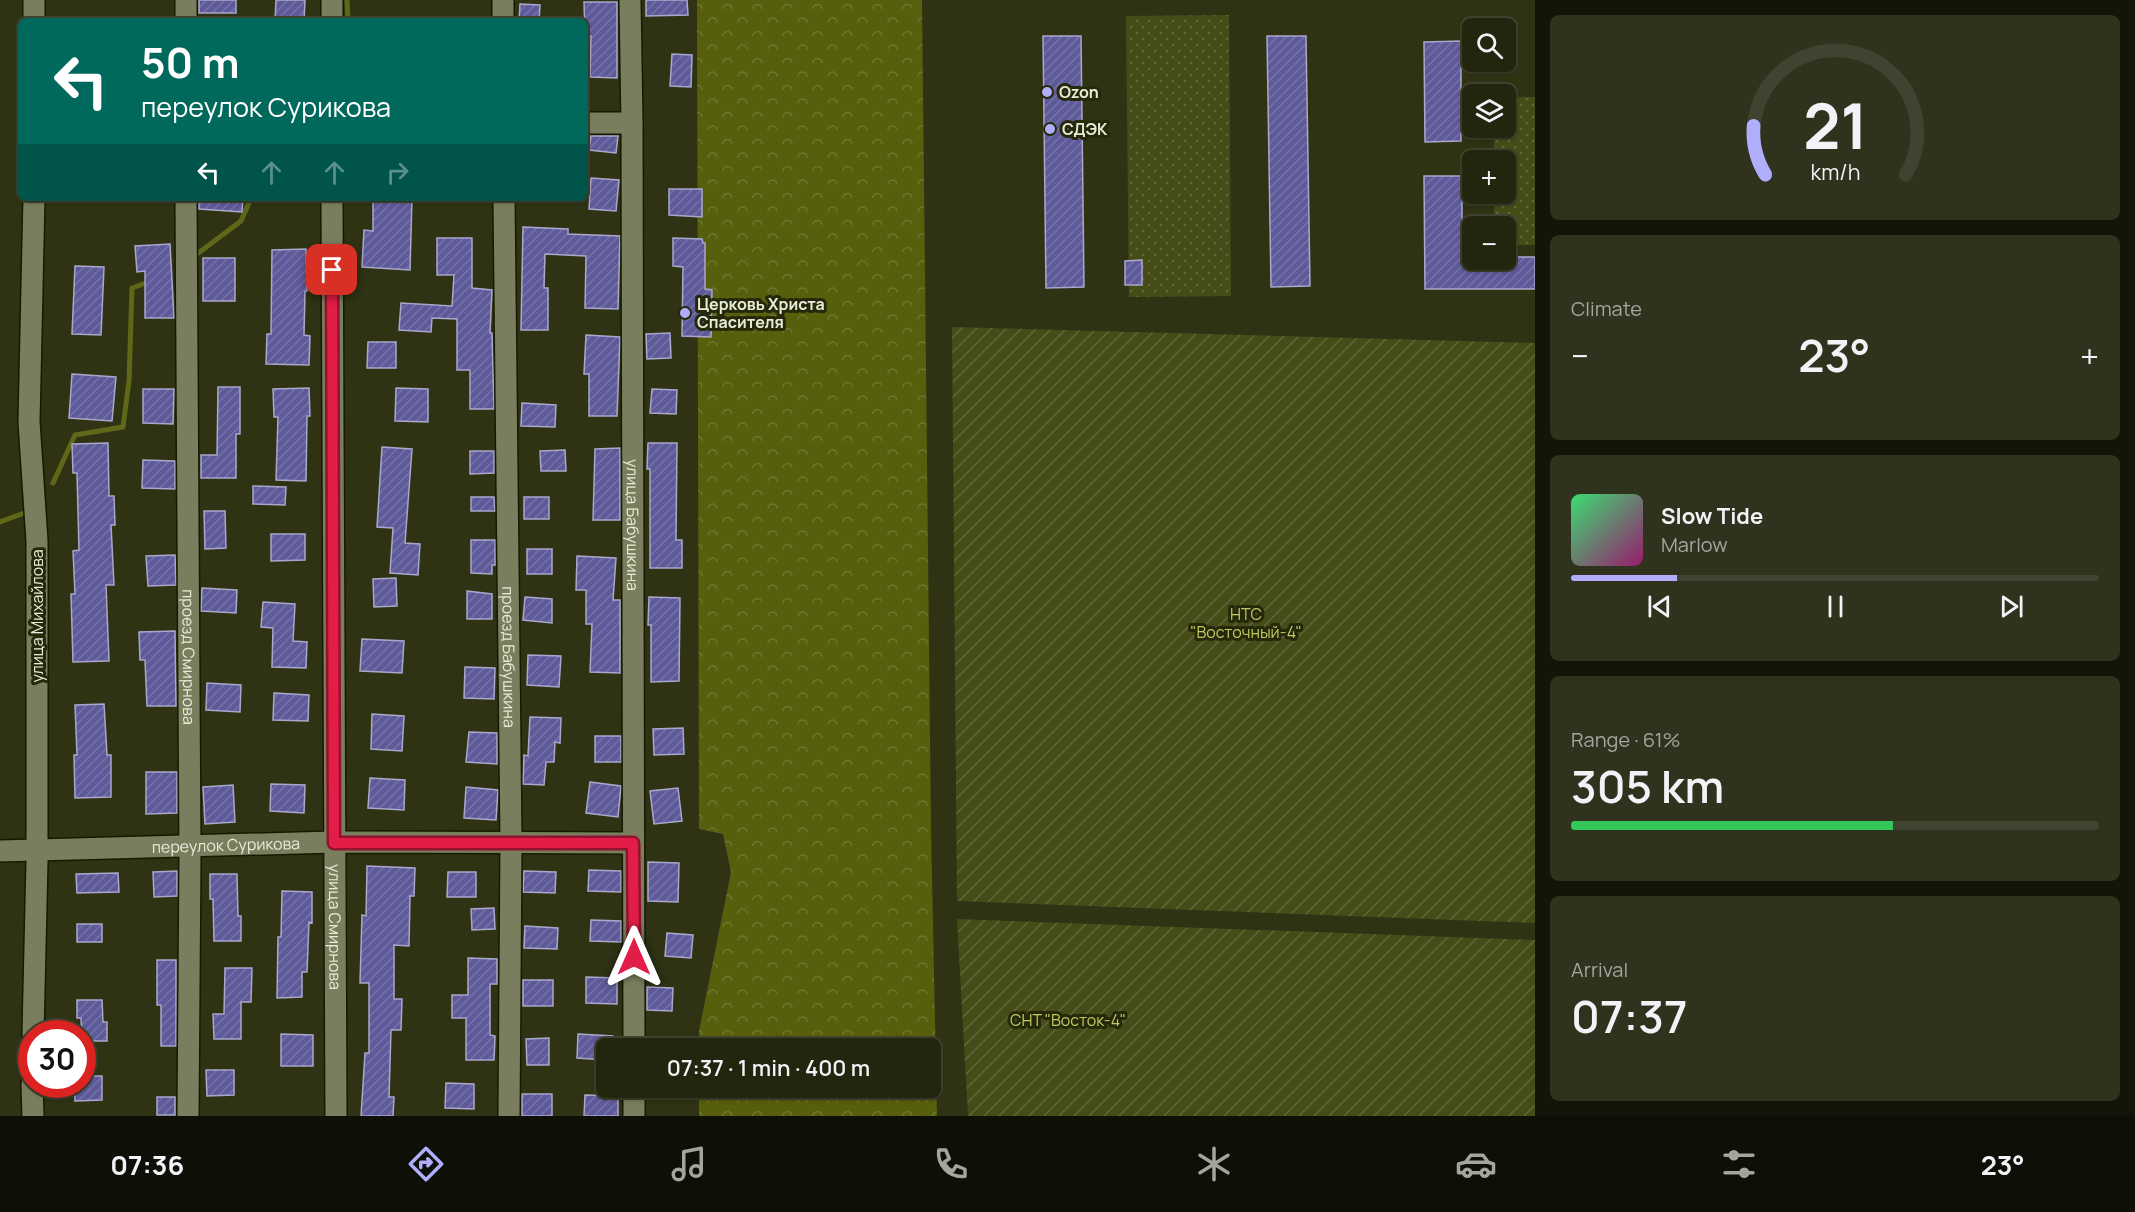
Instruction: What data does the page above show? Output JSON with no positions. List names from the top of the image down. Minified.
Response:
{"streets":{"street":["улица Бабушкина","улица Михайлова","проезд Смирнова","проезд Бабушкина","переулок Сурикова","улица Смирнова"]},"crossings":[["улица Бабушкина","переулок Сурикова"],["улица Михайлова","переулок Сурикова"],["проезд Смирнова","переулок Сурикова"],["проезд Бабушкина","переулок Сурикова"],["переулок Сурикова","улица Смирнова"]],"parks":["НТС \"Восточный-4\"","СНТ \"Восток-4\""],"places":["Ozon","СДЭК","Церковь Христа Спасителя"],"page":{"map_buttons":["+","−"],"turn":["50 m","переулок Сурикова"],"tile":["Climate",["Range · 61%","305 km"],["Arrival","07:37"]],"heat":["−","23°","+"],"song":["Slow Tide","Marlow"],"limit":"30","trip":"07:37 · 1 min · 400 m","tabs":["07:36","23°"],"gauge":["21","km/h"]}}
